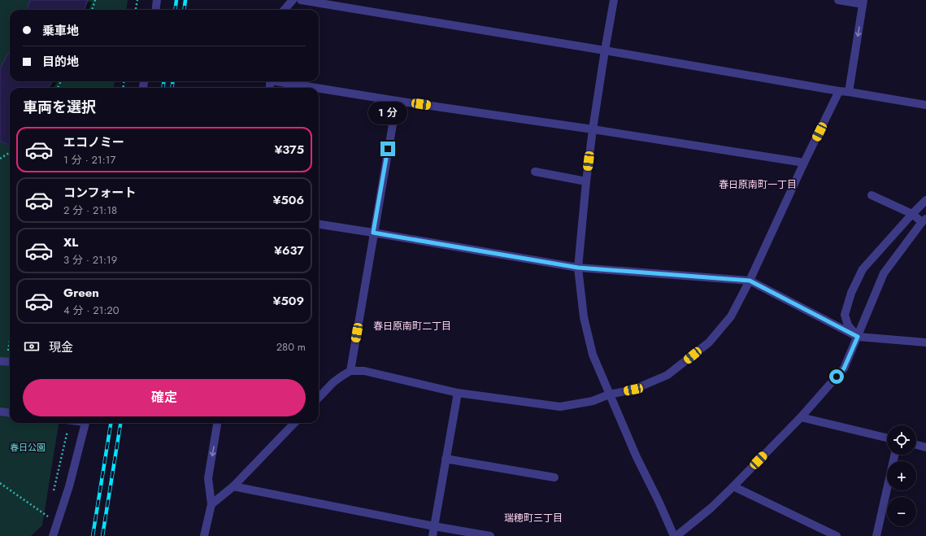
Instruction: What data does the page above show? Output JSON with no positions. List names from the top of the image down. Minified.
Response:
{"districts":["春日原南町一丁目","春日原南町二丁目","瑞穂町三丁目"],"parks":["春日公園"],"page":{"banner":["乗車地","目的地"],"heading":"車両を選択","bubble":"1 分","list":[{"name":"エコノミー","note":"1 分 · 21:17","value":"¥375"},{"name":"コンフォート","note":"2 分 · 21:18","value":"¥506"},{"name":"XL","note":"3 分 · 21:19","value":"¥637"},{"name":"Green","note":"4 分 · 21:20","value":"¥509"}],"pay":["現金","280 m"],"buttons":"確定","map_buttons":["+","−"]}}
